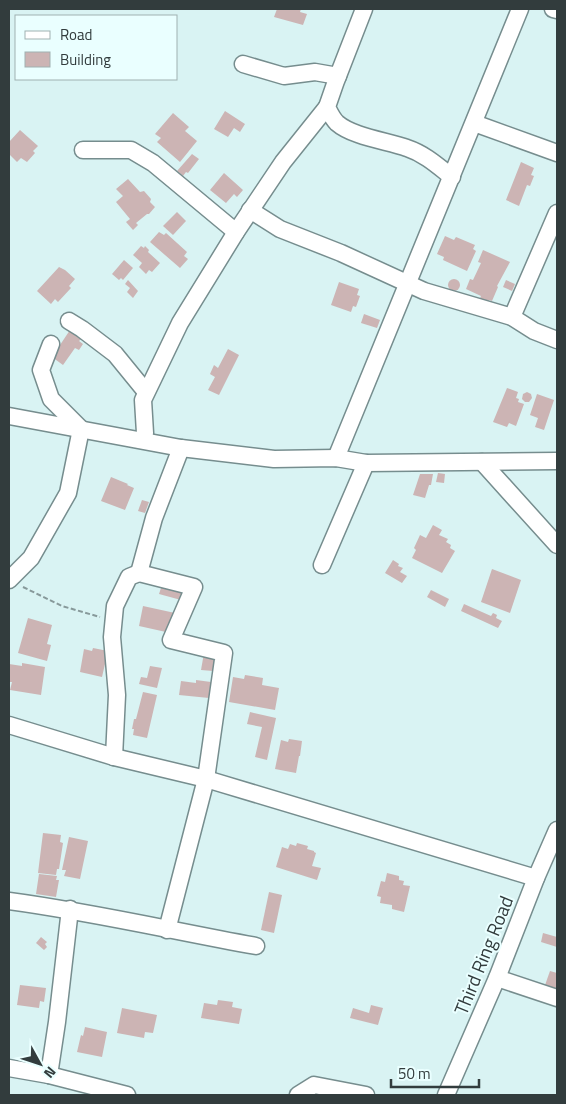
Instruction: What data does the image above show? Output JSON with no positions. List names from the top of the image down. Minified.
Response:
{"streets":{"street":["Third Ring Road"]},"legend":["Road","Building"],"scale_bar":"50 m","north":"bottom right"}
